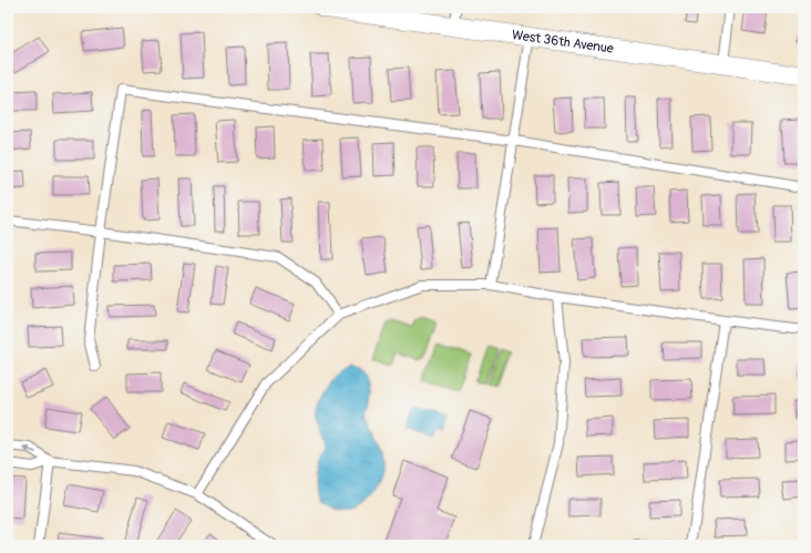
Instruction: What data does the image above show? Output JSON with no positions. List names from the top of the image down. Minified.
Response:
{"streets":{"street":["West 36th Avenue"]}}
